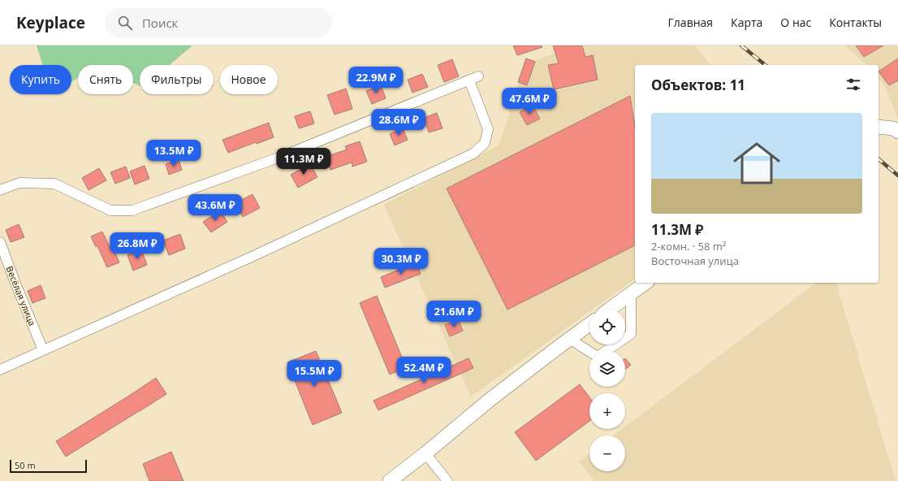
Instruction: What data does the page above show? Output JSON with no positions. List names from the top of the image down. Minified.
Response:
{"streets":{"street":["Весёлая улица"]},"scale_bar":"50 m","page":{"header":"Keyplace","search":"Поиск","nav":["Главная","Карта","О нас","Контакты"],"chip":["Купить","Снять","Фильтры","Новое"],"heading":"Объектов: 11","price":["22.9M ₽","47.6M ₽","28.6M ₽","13.5M ₽","11.3M ₽","43.6M ₽","26.8M ₽","30.3M ₽","21.6M ₽","52.4M ₽","15.5M ₽"],"list":[{"name":"11.3M ₽","note":"2-комн. · 58 m² · Восточная улица"}],"map_buttons":["+","−"],"scale":"50 m"}}
